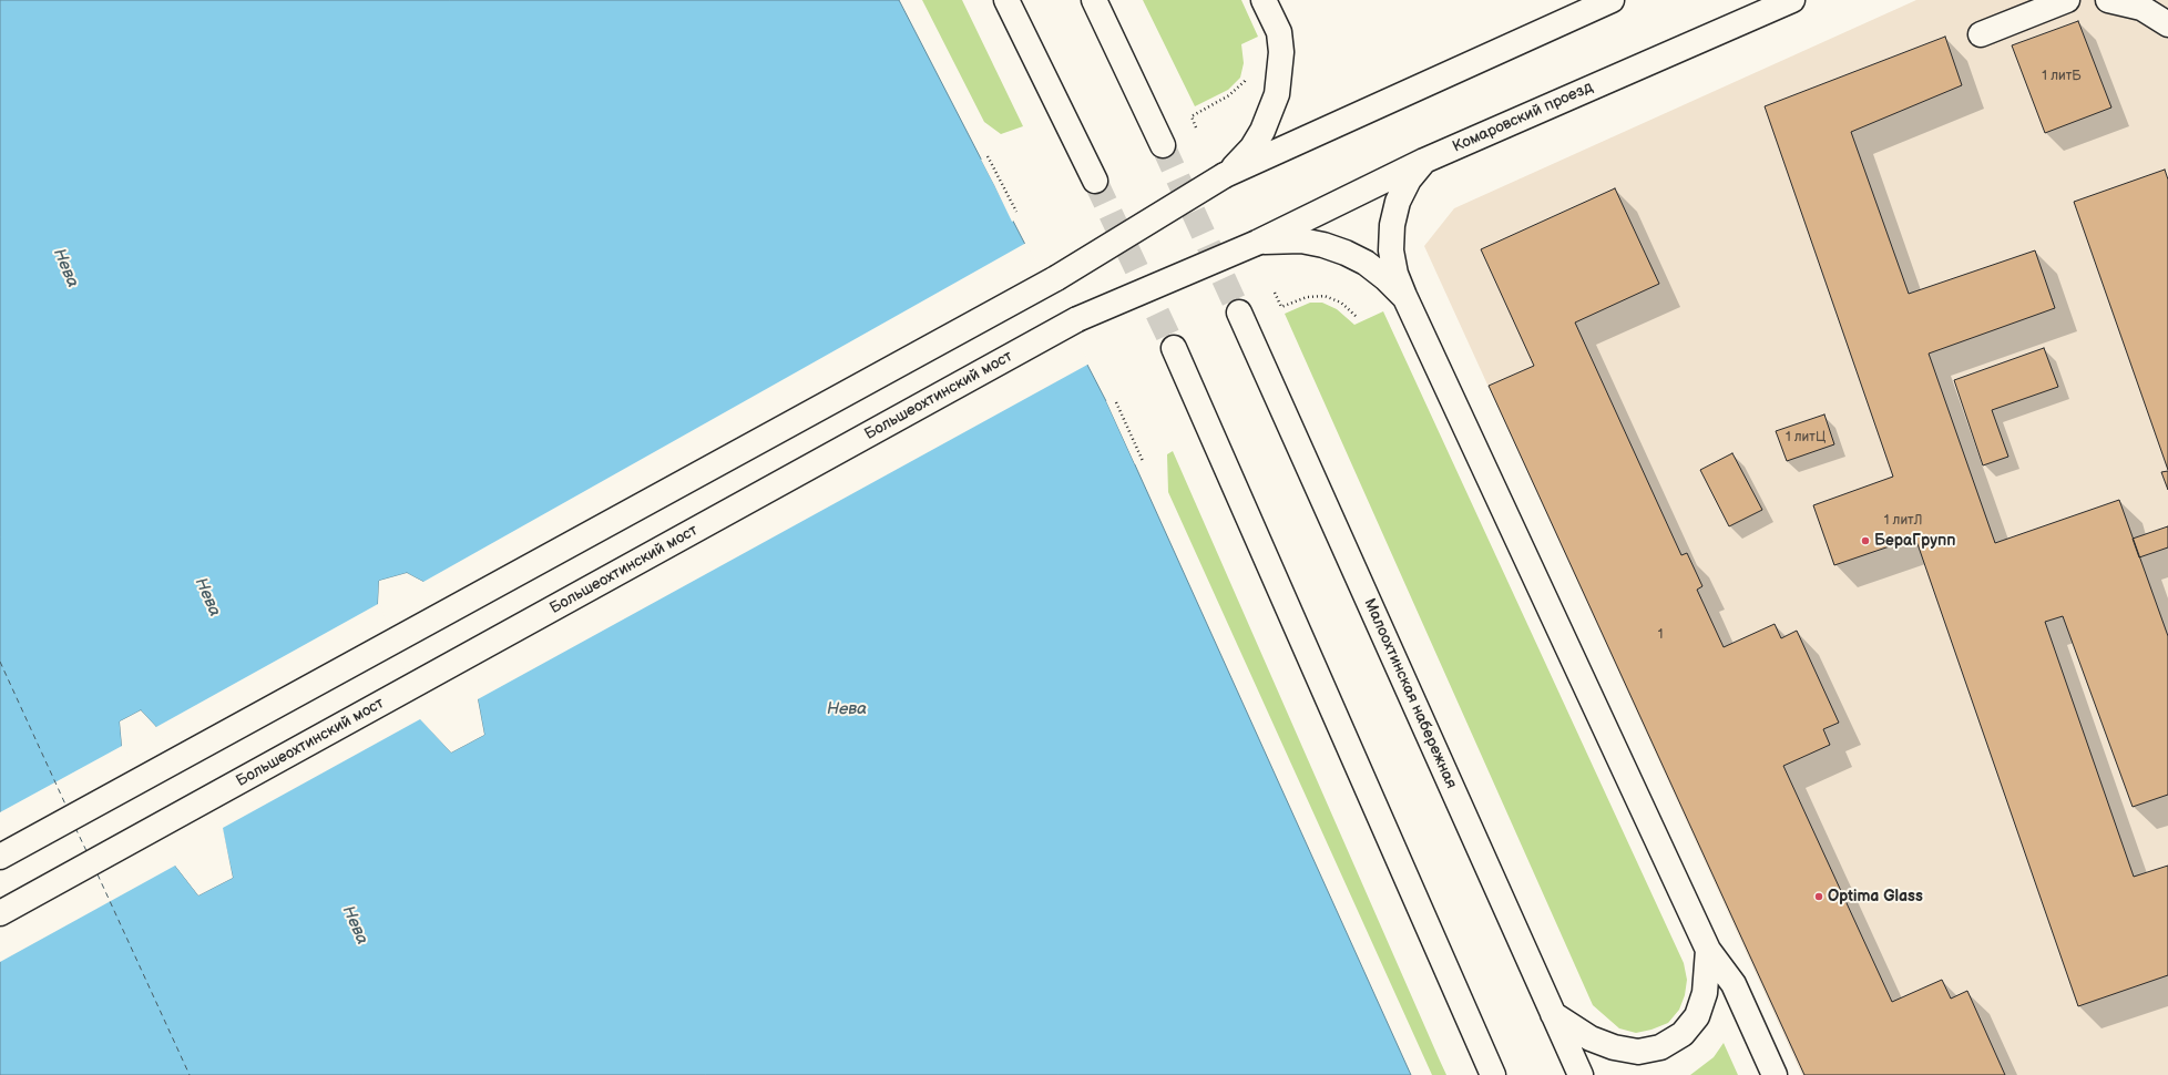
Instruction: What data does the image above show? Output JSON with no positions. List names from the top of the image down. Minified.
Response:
{"streets":{"main road":["Комаровский проезд","Большеохтинский мост","Малоохтинская набережная"]},"crossings":[["Комаровский проезд","Большеохтинский мост"]],"water":["Нева"],"places":["БераГрупп","Optima Glass"],"house_numbers":["1 литБ","1 литЦ","1 литЛ","1"]}
